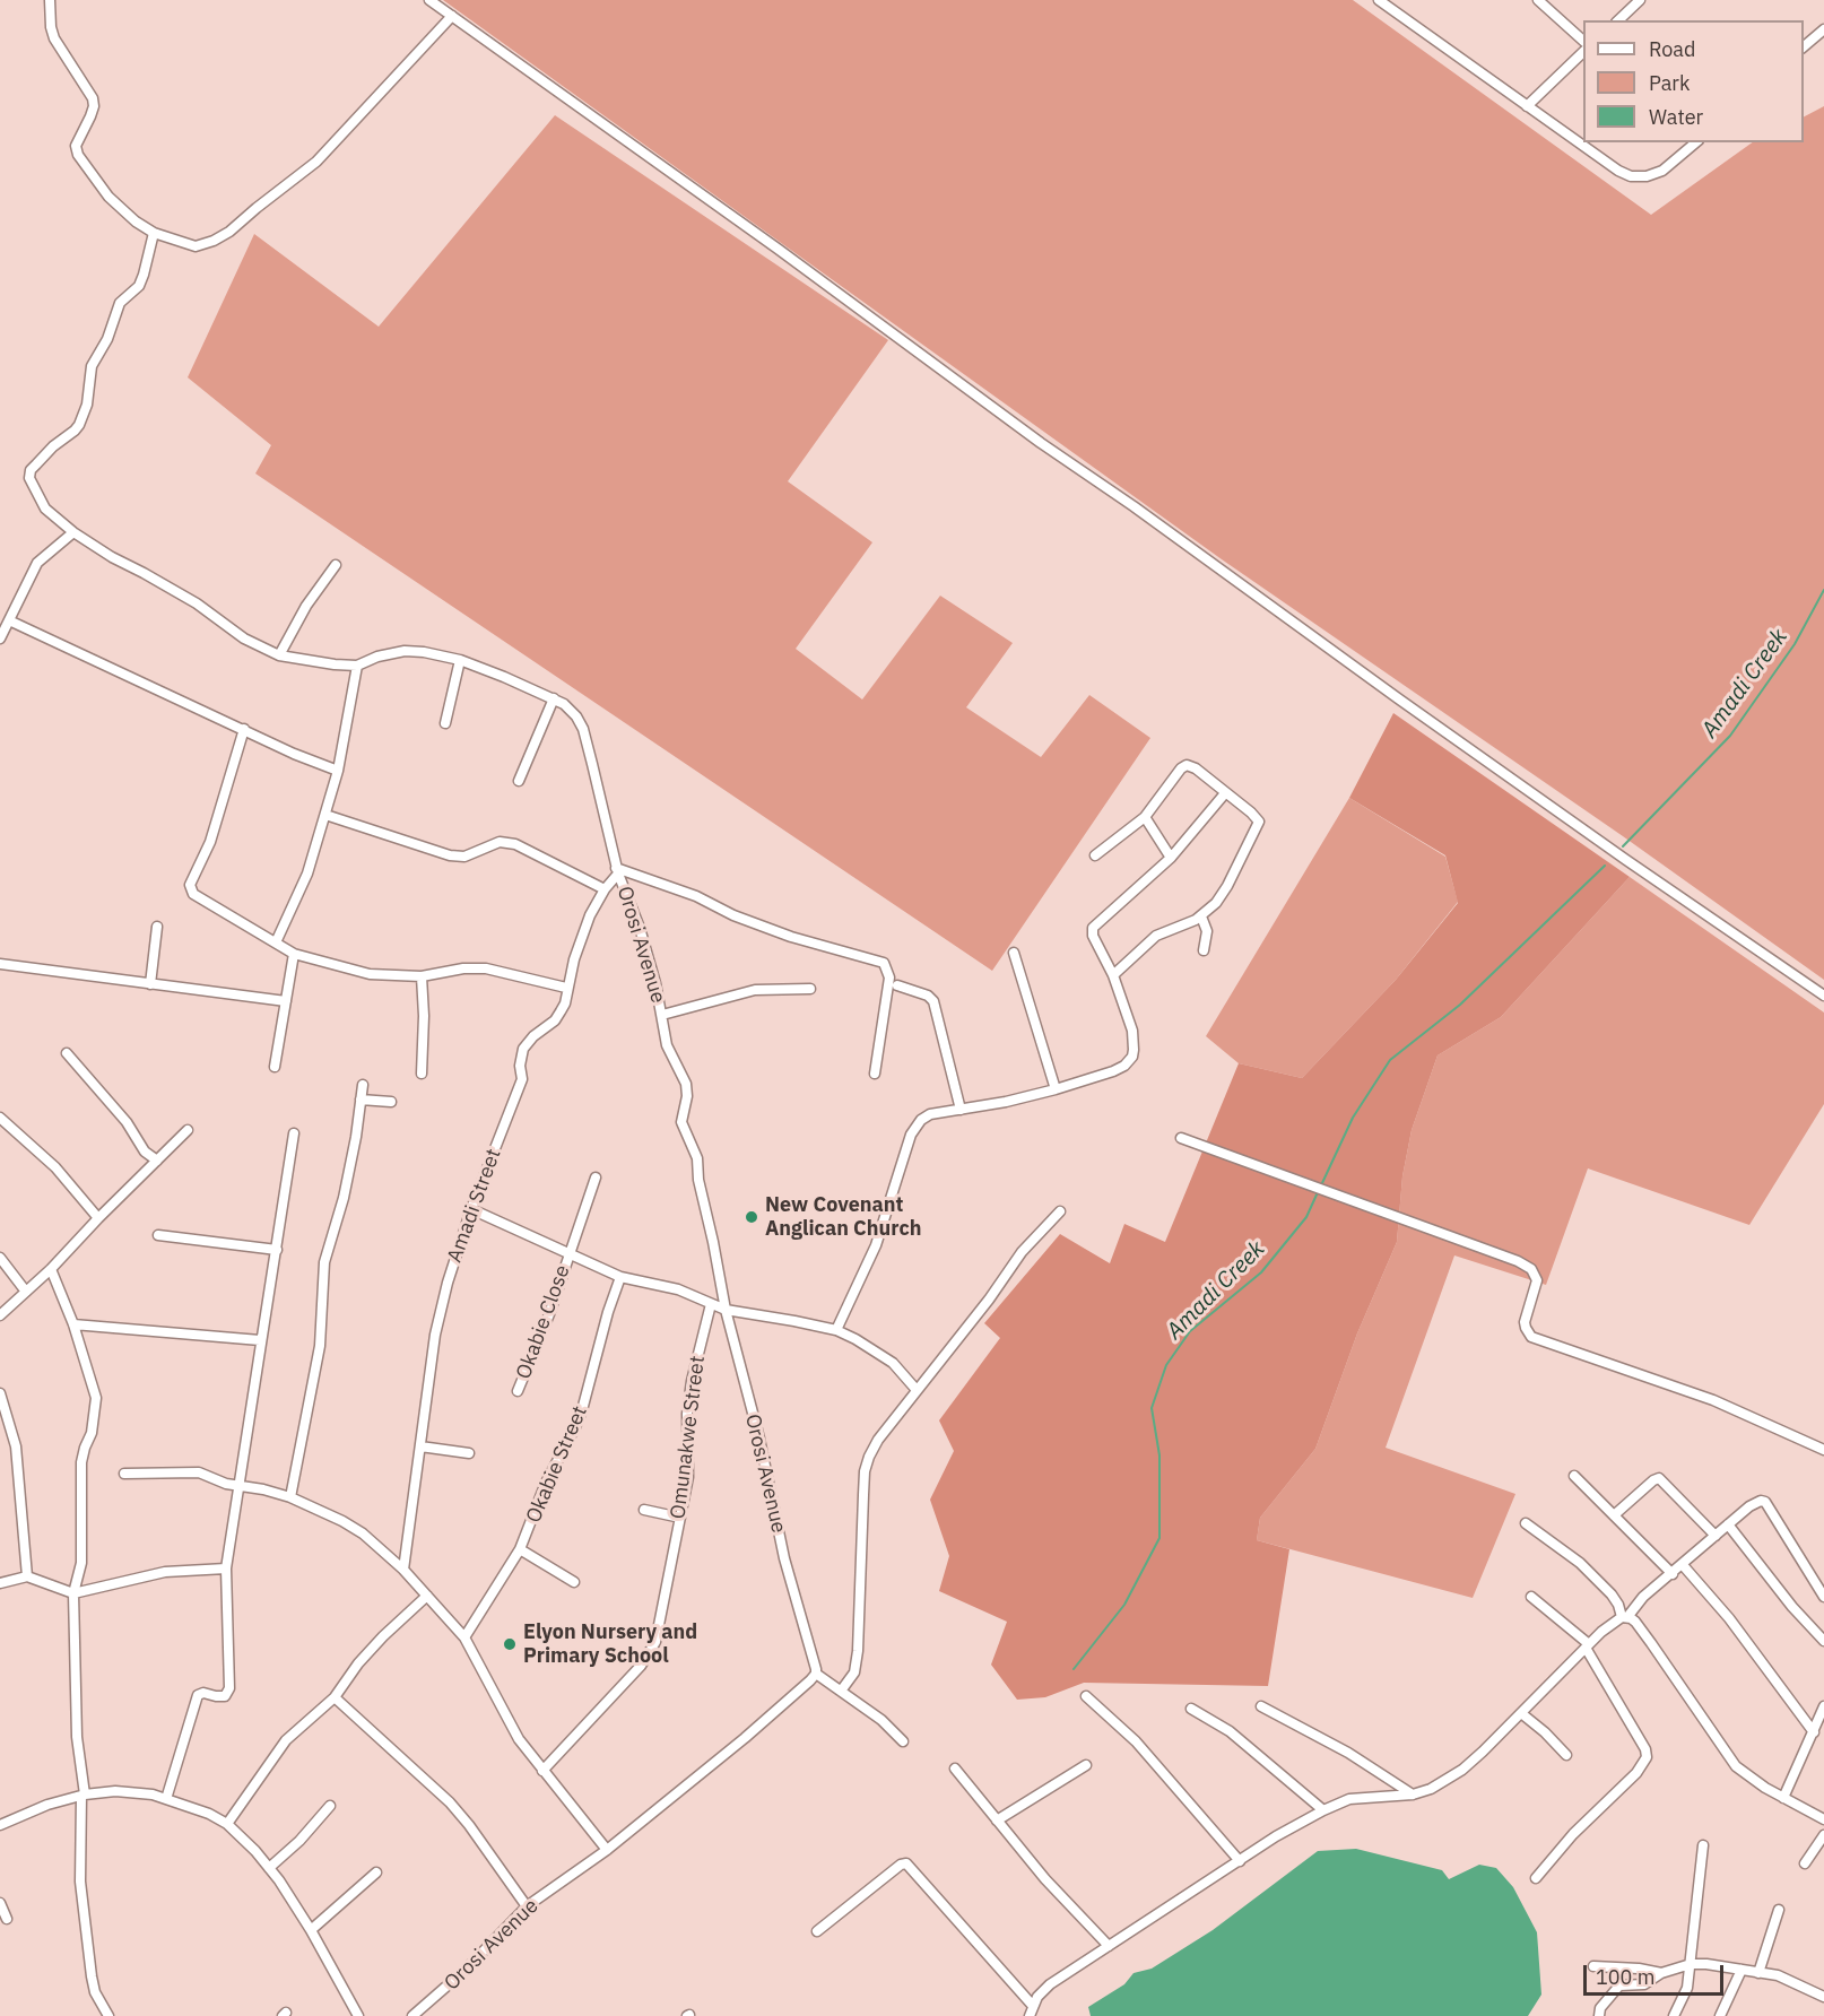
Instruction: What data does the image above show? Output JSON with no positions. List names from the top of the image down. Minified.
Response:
{"streets":{"street":["Orosi Avenue","Amadi Street","Okabie Close","Omunakwe Street","Okabie Street"]},"crossings":[["Orosi Avenue","Amadi Street"]],"water":["Amadi Creek"],"places":["New Covenant Anglican Church","Elyon Nursery and Primary School"],"legend":["Road","Park","Water"],"scale_bar":"100 m"}
